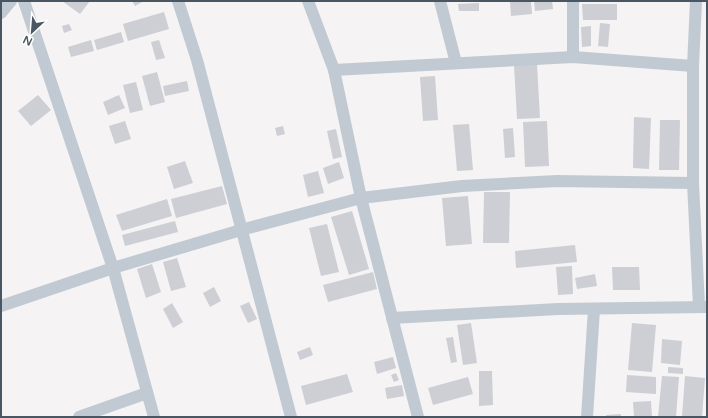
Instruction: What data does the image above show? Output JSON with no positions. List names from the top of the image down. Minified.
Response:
{"north":"bottom left"}
